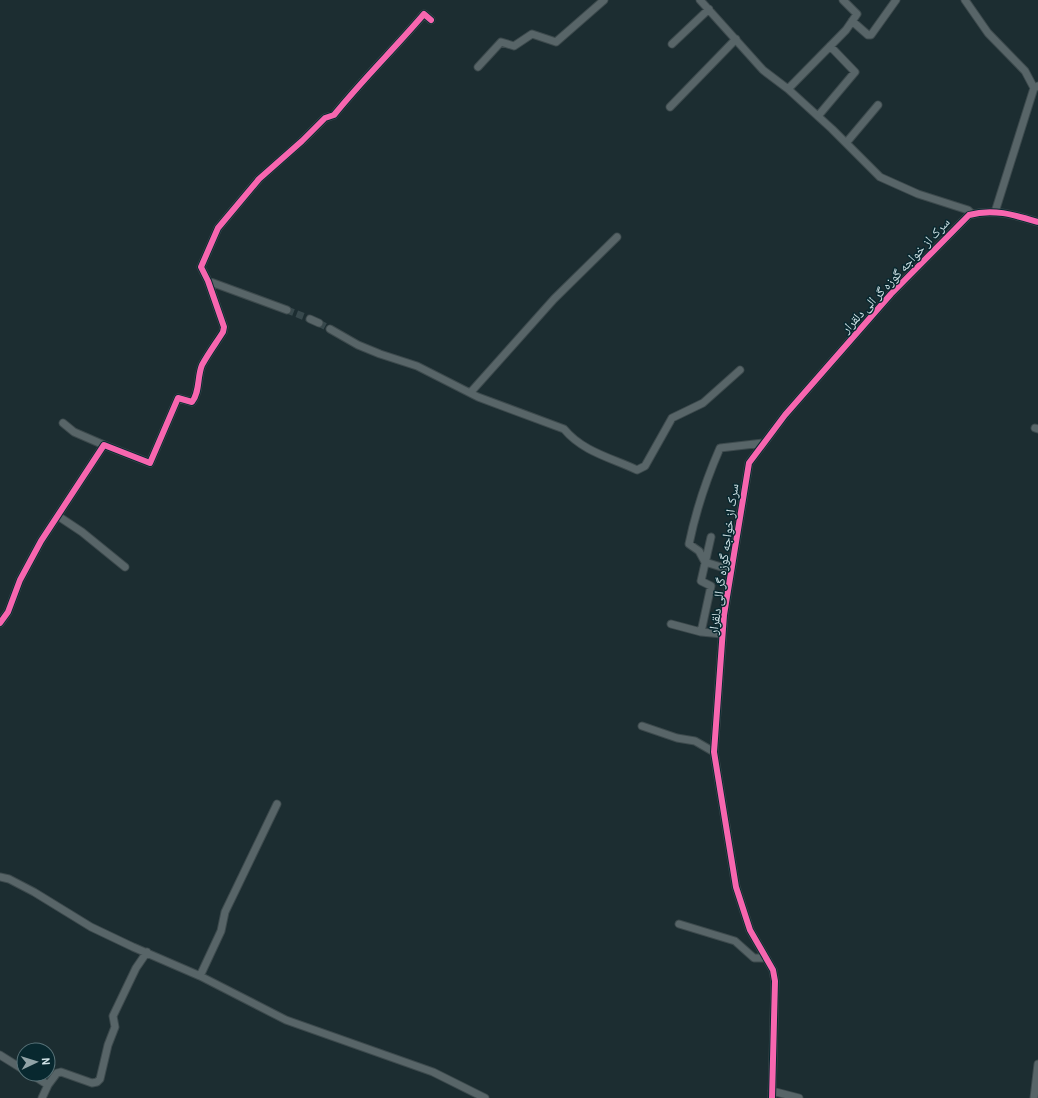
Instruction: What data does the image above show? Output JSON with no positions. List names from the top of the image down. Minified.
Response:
{"streets":{"street":["سرک از خواجه گوزه گر الی دلقرار"]},"north":"right"}
